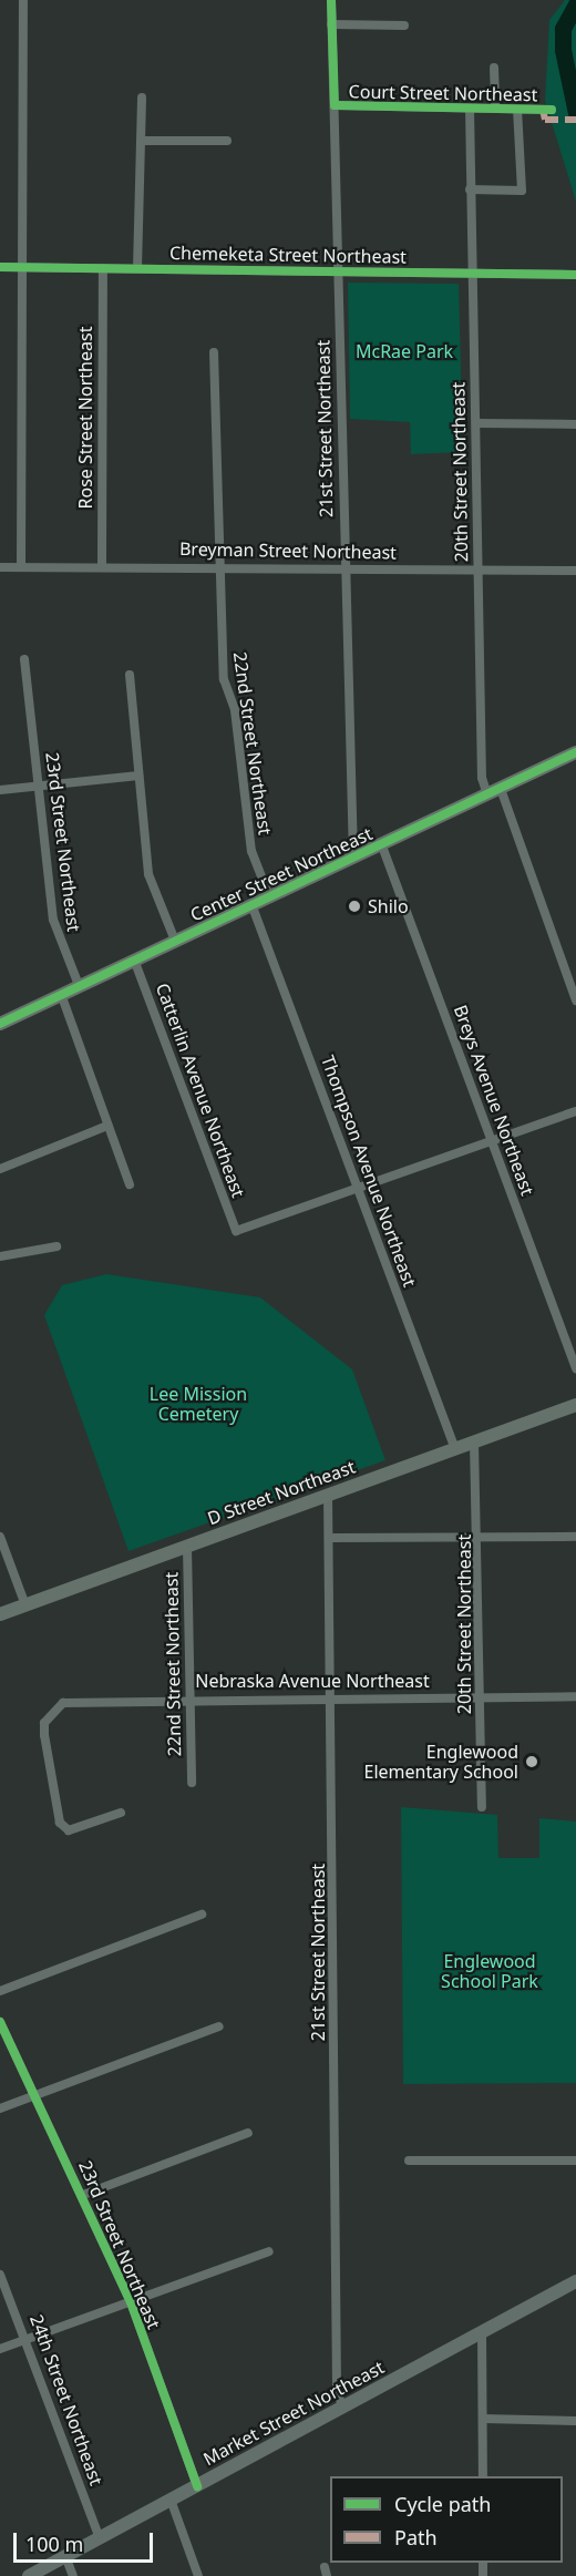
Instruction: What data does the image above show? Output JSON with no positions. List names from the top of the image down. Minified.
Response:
{"streets":{"main road":["Center Street Northeast","D Street Northeast","Market Street Northeast"],"street":["Court Street Northeast","Chemeketa Street Northeast","Rose Street Northeast","21st Street Northeast","20th Street Northeast","Breyman Street Northeast","22nd Street Northeast","23rd Street Northeast","Catterlin Avenue Northeast","Breys Avenue Northeast","Thompson Avenue Northeast","Nebraska Avenue Northeast","24th Street Northeast"]},"crossings":[["Court Street Northeast","21st Street Northeast"],["Court Street Northeast","20th Street Northeast"],["Chemeketa Street Northeast","Rose Street Northeast"],["Chemeketa Street Northeast","21st Street Northeast"],["Chemeketa Street Northeast","20th Street Northeast"],["Rose Street Northeast","Breyman Street Northeast"],["21st Street Northeast","Breyman Street Northeast"],["21st Street Northeast","Center Street Northeast"],["21st Street Northeast","D Street Northeast"],["21st Street Northeast","Nebraska Avenue Northeast"],["21st Street Northeast","Market Street Northeast"],["20th Street Northeast","Breyman Street Northeast"],["20th Street Northeast","Center Street Northeast"],["20th Street Northeast","D Street Northeast"],["20th Street Northeast","Nebraska Avenue Northeast"],["Breyman Street Northeast","22nd Street Northeast"],["22nd Street Northeast","Center Street Northeast"],["22nd Street Northeast","D Street Northeast"],["22nd Street Northeast","Nebraska Avenue Northeast"],["23rd Street Northeast","Center Street Northeast"],["23rd Street Northeast","Market Street Northeast"],["Center Street Northeast","Catterlin Avenue Northeast"],["Center Street Northeast","Breys Avenue Northeast"],["Center Street Northeast","Thompson Avenue Northeast"],["Catterlin Avenue Northeast","Thompson Avenue Northeast"],["Thompson Avenue Northeast","D Street Northeast"],["24th Street Northeast","Market Street Northeast"]],"parks":["McRae Park","Lee Mission Cemetery","Englewood School Park"],"places":["Shilo","Englewood Elementary School"],"legend":["Cycle path","Path"],"scale_bar":"100 m"}
